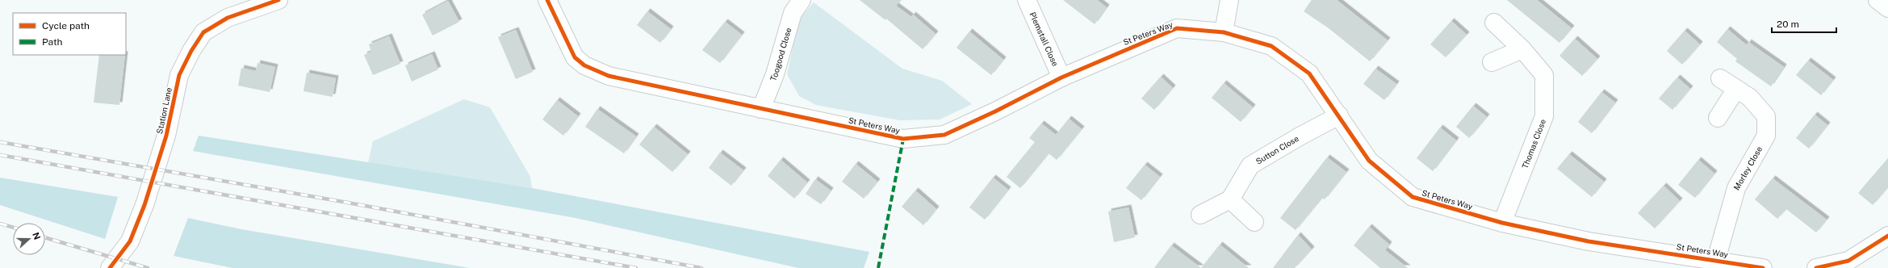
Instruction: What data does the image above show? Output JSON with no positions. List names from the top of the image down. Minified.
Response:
{"streets":{"street":["St Peters Way","Plemstall Close","Toogood Close","Station Lane","Thomas Close","Sutton Close","Morley Close"]},"crossings":[["St Peters Way","Plemstall Close"],["St Peters Way","Toogood Close"],["St Peters Way","Thomas Close"],["St Peters Way","Sutton Close"],["St Peters Way","Morley Close"]],"legend":["Cycle path","Path"],"scale_bar":"20 m","north":"right"}
